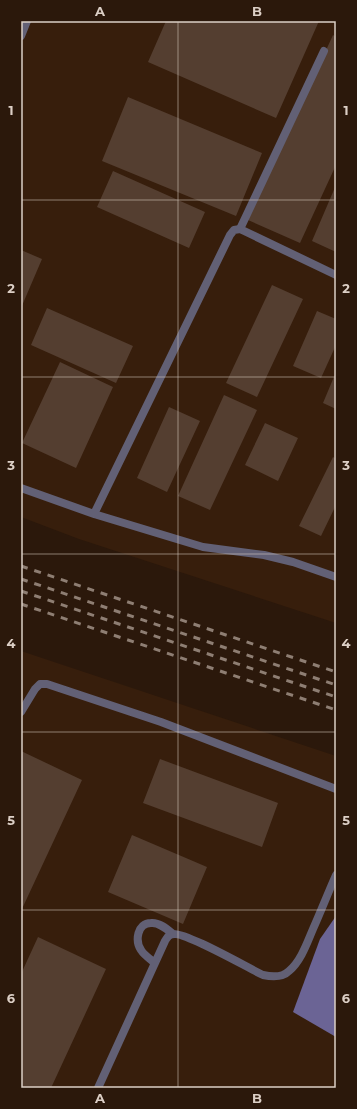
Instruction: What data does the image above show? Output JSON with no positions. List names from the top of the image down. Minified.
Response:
{"grid":{"columns":["A","B"],"rows":["1","2","3","4","5","6"]}}
